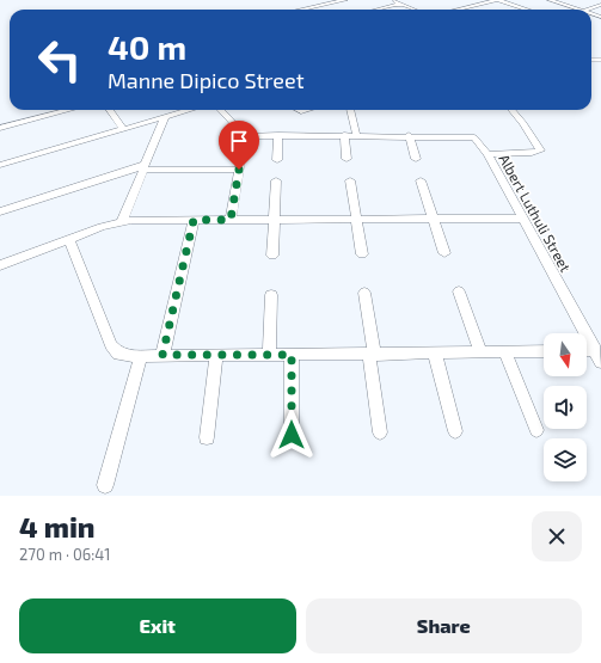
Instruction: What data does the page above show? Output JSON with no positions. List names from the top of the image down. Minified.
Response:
{"streets":{"street":["Albert Luthuli Street"]},"north":"bottom","page":{"turn":["40 m","Manne Dipico Street"],"heading":["4 min","270 m · 06:41"],"buttons":["Exit","Share"]}}
